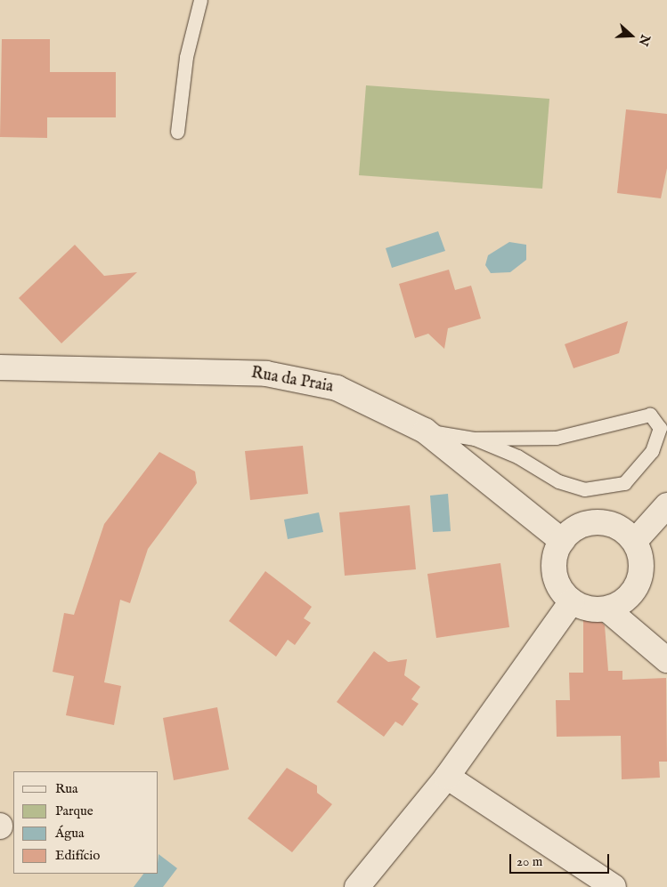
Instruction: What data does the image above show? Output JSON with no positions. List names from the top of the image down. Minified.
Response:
{"streets":{"street":["Rua da Praia"]},"legend":["Rua","Parque","Água","Edifício"],"scale_bar":"20 m","north":"right"}
